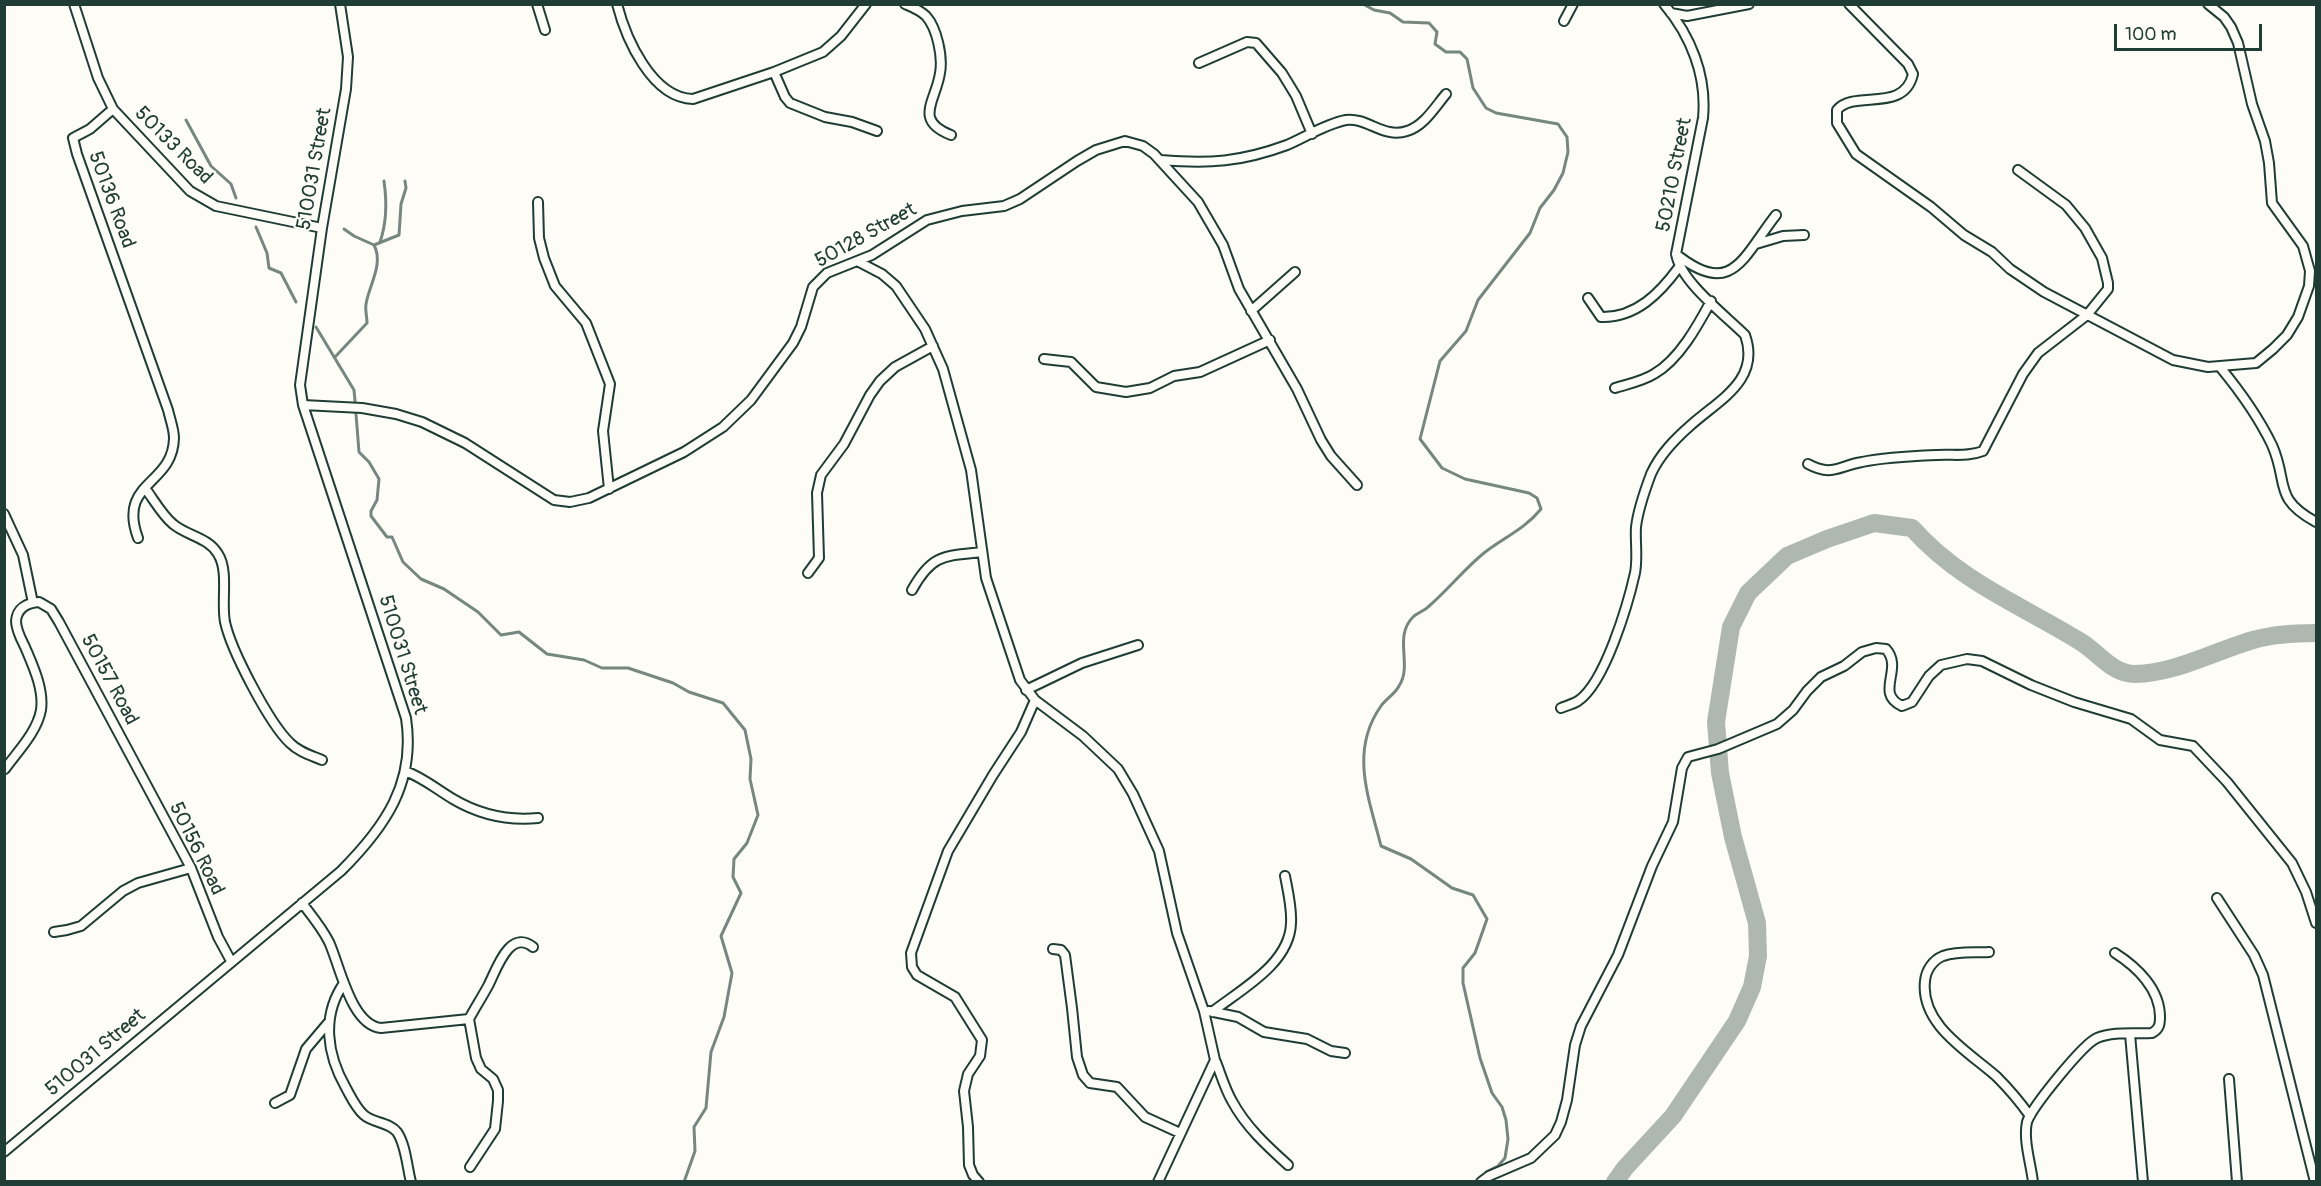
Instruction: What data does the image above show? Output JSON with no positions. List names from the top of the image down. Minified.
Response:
{"streets":{"street":["50133 Road","510031 Street","50210 Street","50136 Road","50128 Street","50157 Road","50156 Road"]},"crossings":[["50133 Road","510031 Street"],["50133 Road","50136 Road"],["510031 Street","50128 Street"],["510031 Street","50156 Road"],["50157 Road","50156 Road"]],"scale_bar":"100 m"}
